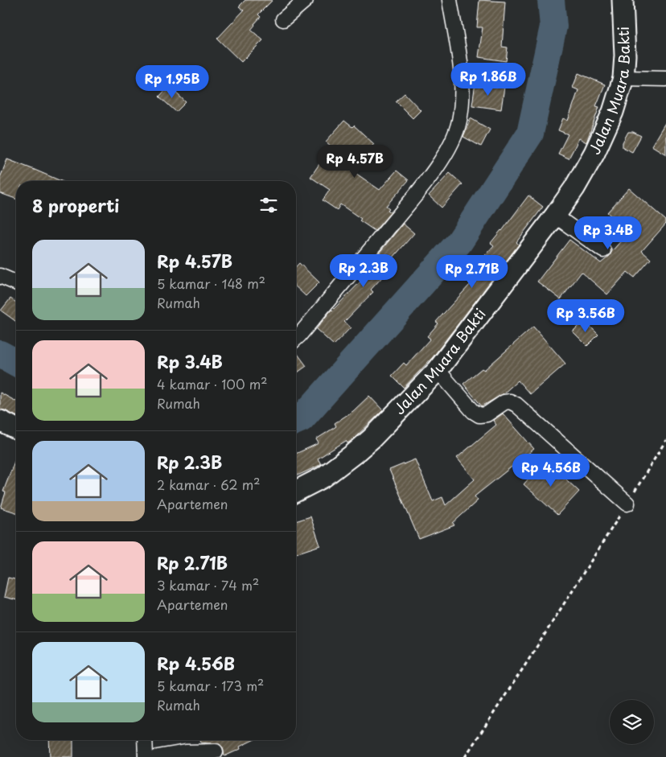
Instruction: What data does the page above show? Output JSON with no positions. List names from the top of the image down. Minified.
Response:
{"streets":{"street":["Jalan Muara Bakti"]},"page":{"price":["Rp 1.86B","Rp 1.95B","Rp 4.57B","Rp 3.4B","Rp 2.3B","Rp 2.71B","Rp 3.56B","Rp 4.56B"],"heading":"8 properti","list":[{"name":"Rp 4.57B","note":"5 kamar · 148 m² · Rumah"},{"name":"Rp 3.4B","note":"4 kamar · 100 m² · Rumah"},{"name":"Rp 2.3B","note":"2 kamar · 62 m² · Apartemen"},{"name":"Rp 2.71B","note":"3 kamar · 74 m² · Apartemen"},{"name":"Rp 4.56B","note":"5 kamar · 173 m² · Rumah"}]}}
